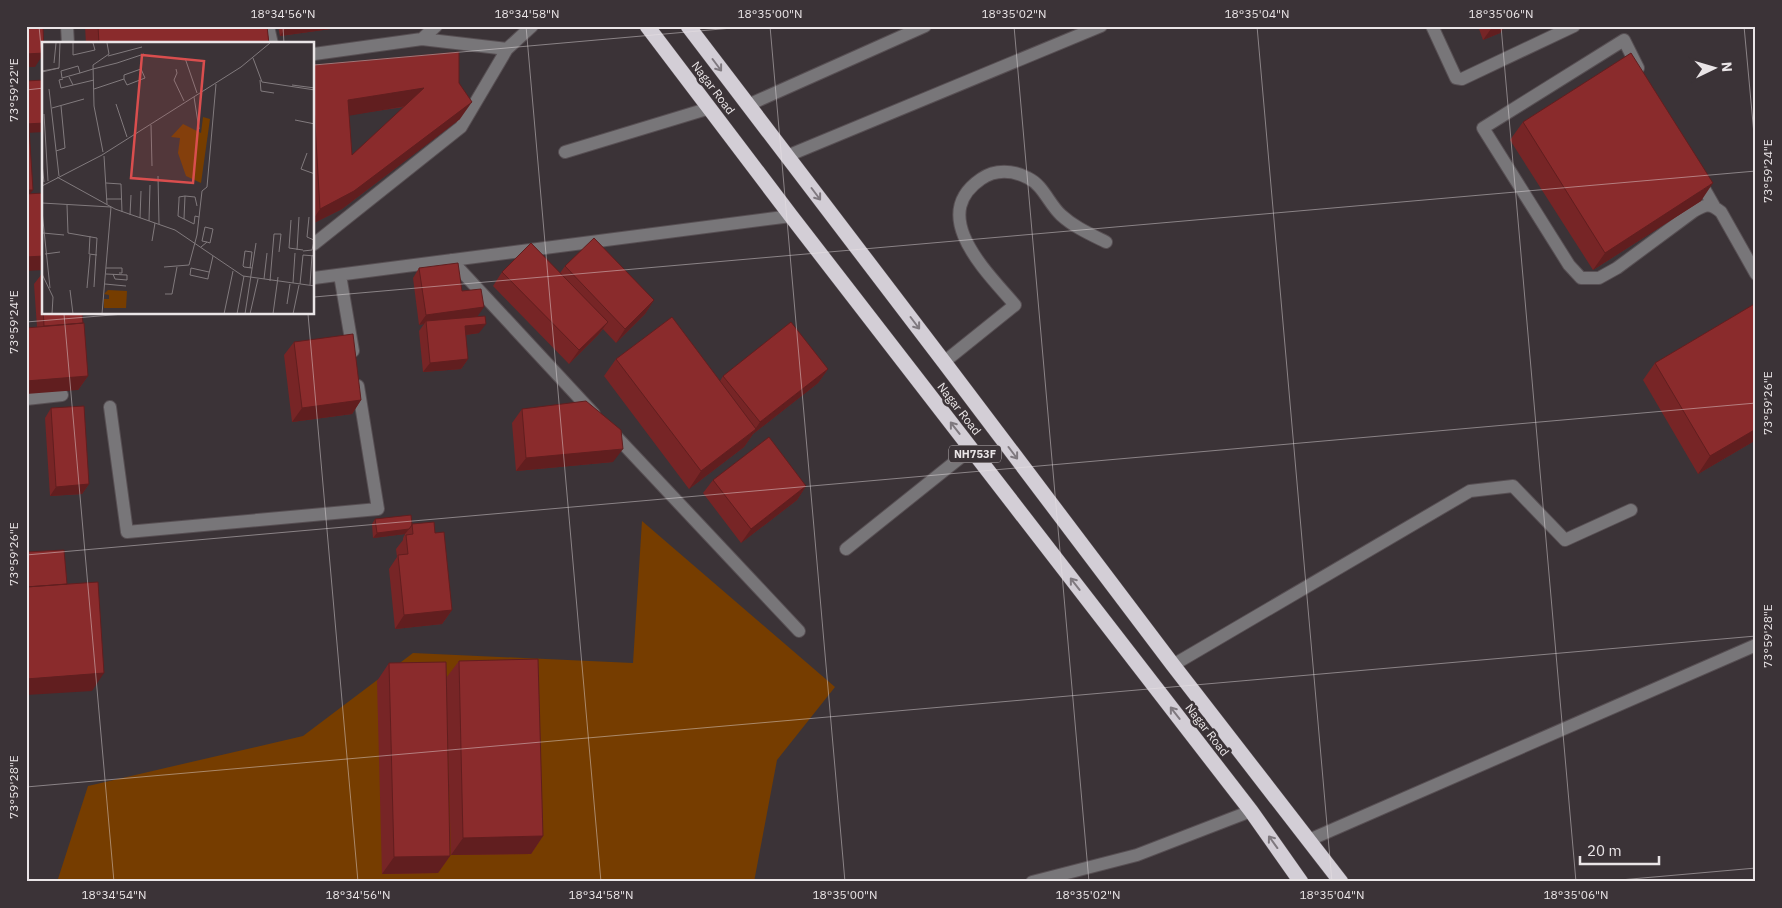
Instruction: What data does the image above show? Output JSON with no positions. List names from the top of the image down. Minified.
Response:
{"streets":{"highway":["Nagar Road","NH753F"]},"scale_bar":"20 m","north":"right","coordinates":["18°34'56\"N","18°34'58\"N","18°35'00\"N","18°35'02\"N","18°35'04\"N","18°35'06\"N","73°59'22\"E","73°59'24\"E","73°59'26\"E","73°59'28\"E","18°34'54\"N"]}
